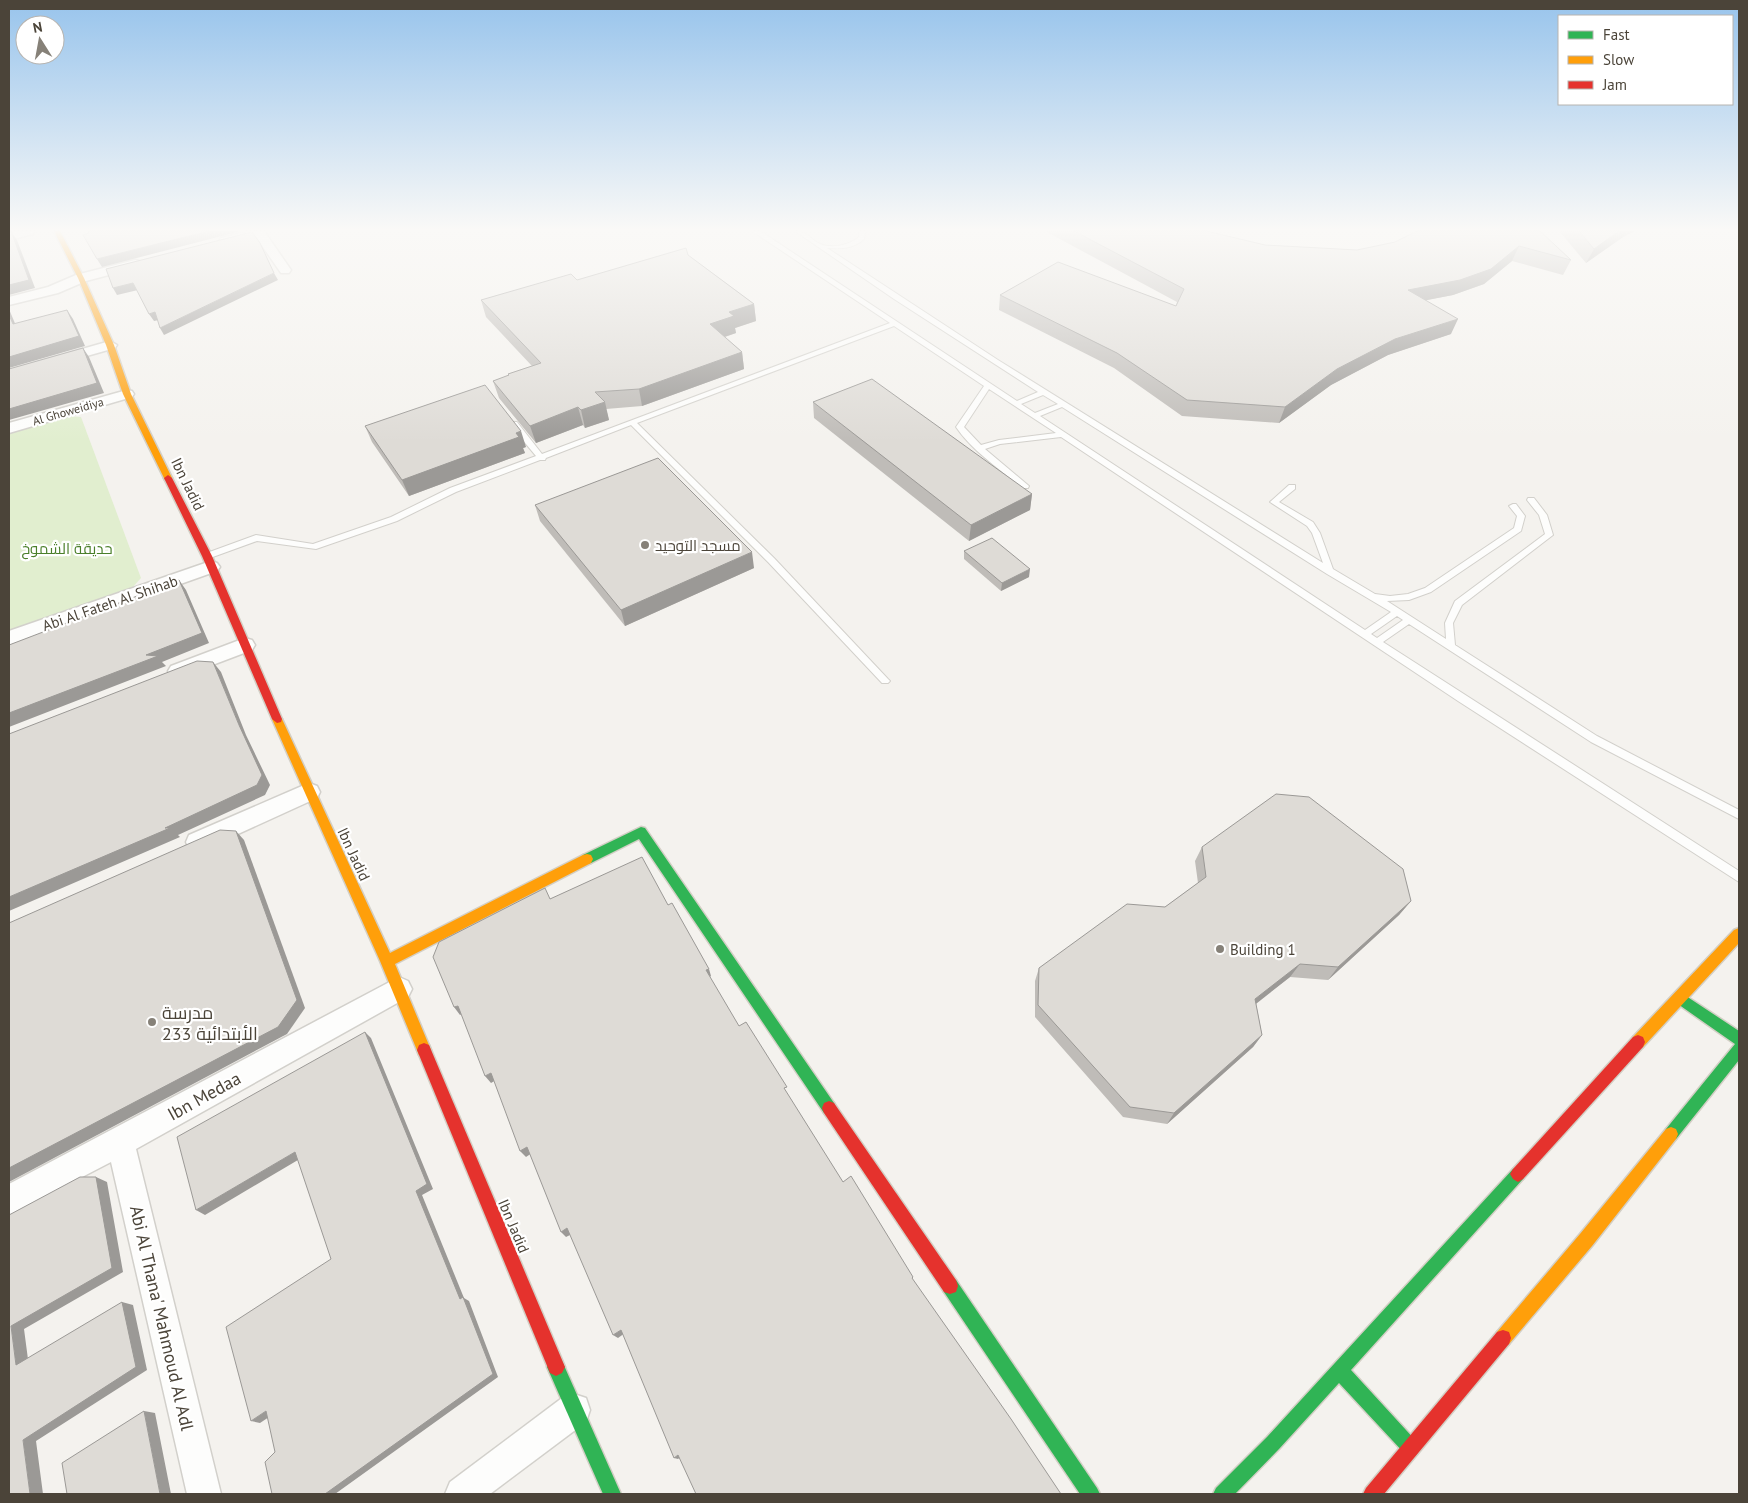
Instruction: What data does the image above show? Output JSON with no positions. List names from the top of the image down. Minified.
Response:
{"streets":{"street":["Al Ghoweidiya","Ibn Jadid","Abi Al Fateh Al Shihab","Ibn Medaa","Abi Al Thana' Mahmoud Al Adl"]},"crossings":[["Al Ghoweidiya","Ibn Jadid"],["Ibn Jadid","Abi Al Fateh Al Shihab"],["Ibn Jadid","Ibn Medaa"],["Ibn Medaa","Abi Al Thana' Mahmoud Al Adl"]],"parks":["حديقة الشموخ"],"places":["مسجد التوحيد","Building 1","مدرسة الأبتدائية 233"],"legend":["Fast","Slow","Jam"],"north":"top"}
